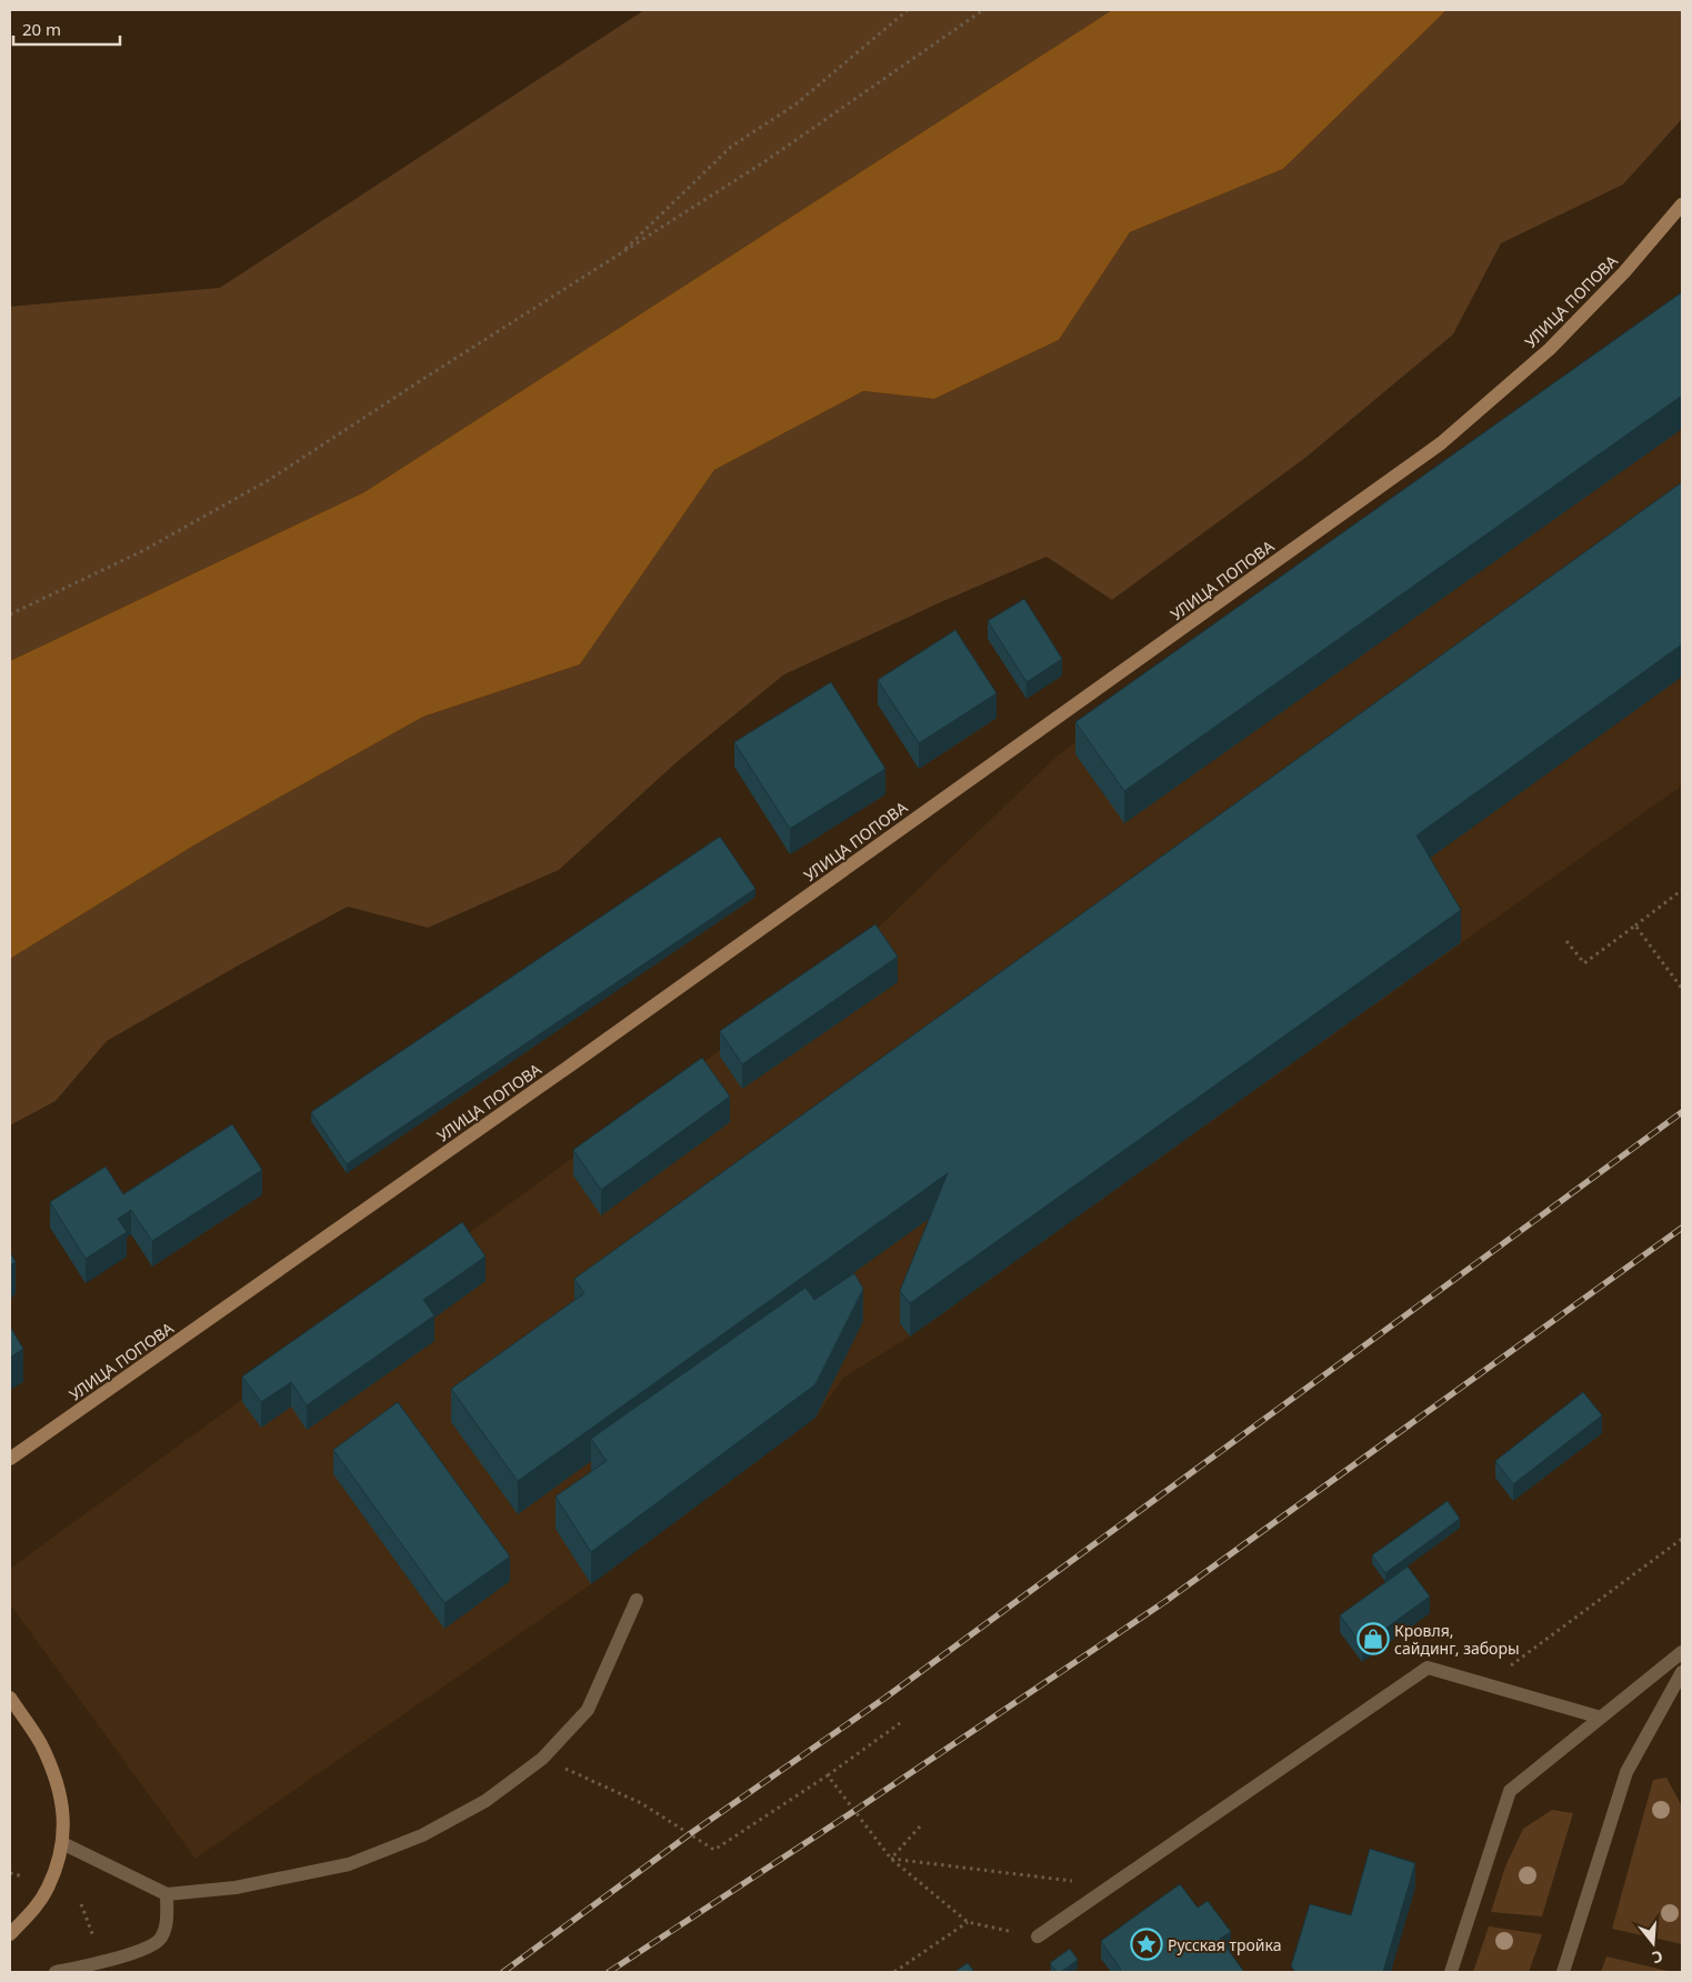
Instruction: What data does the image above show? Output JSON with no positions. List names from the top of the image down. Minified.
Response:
{"streets":{"street":["УЛИЦА ПОПОВА"]},"places":{"shop":["Кровля, сайдинг, заборы"],"place":["Русская тройка"]},"scale_bar":"20 m","north":"bottom"}
